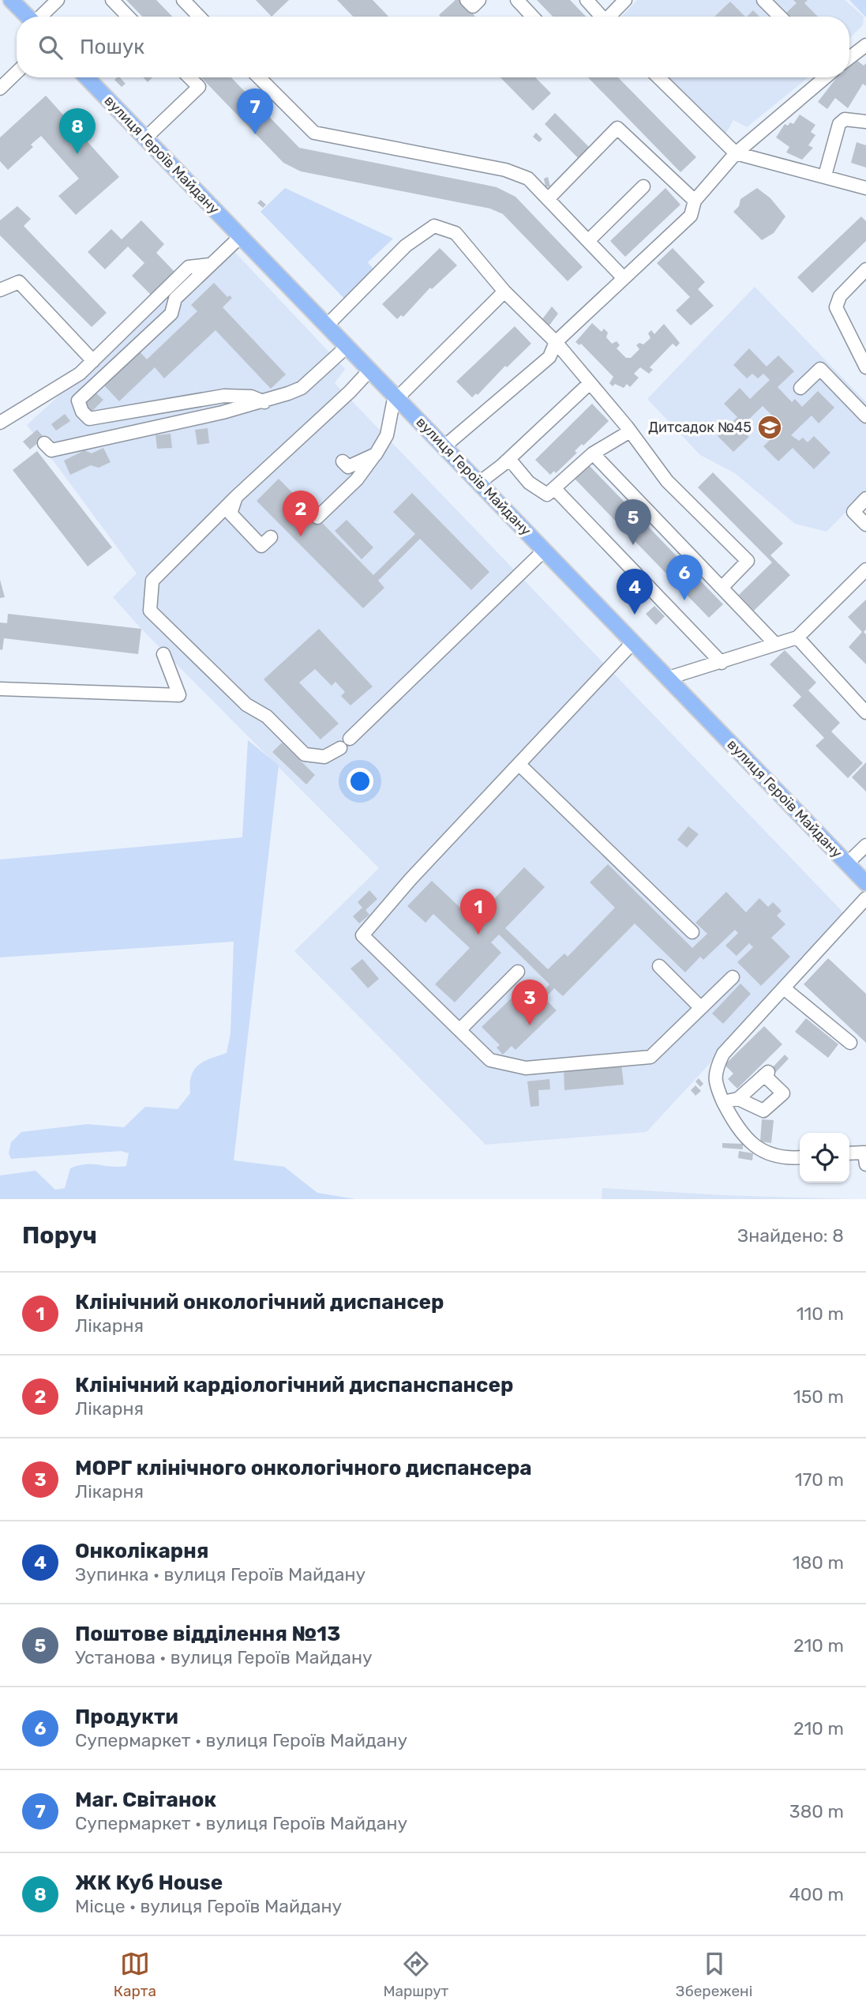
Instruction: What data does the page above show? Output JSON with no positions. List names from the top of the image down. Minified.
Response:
{"streets":{"main road":["вулиця Героїв Майдану"]},"places":{"school or university":["Дитсадок №45"]},"page":{"search":"Пошук","pins":["7","8","2","5","6","4","1","3"],"heading":["Поруч","Знайдено: 8"],"list":[{"mark":"1","name":"Клінічний онкологічний диспансер","note":"Лікарня","value":"110 m"},{"mark":"2","name":"Клінічний кардіологічний диспанспансер","note":"Лікарня","value":"150 m"},{"mark":"3","name":"МОРГ клінічного онкологічного диспансера","note":"Лікарня","value":"170 m"},{"mark":"4","name":"Онколікарня","note":"Зупинка · вулиця Героїв Майдану","value":"180 m"},{"mark":"5","name":"Поштове відділення №13","note":"Установа · вулиця Героїв Майдану","value":"210 m"},{"mark":"6","name":"Продукти","note":"Супермаркет · вулиця Героїв Майдану","value":"210 m"},{"mark":"7","name":"Маг. Світанок","note":"Супермаркет · вулиця Героїв Майдану","value":"380 m"},{"mark":"8","name":"ЖК Куб House","note":"Місце · вулиця Героїв Майдану","value":"400 m"}],"nav":["Карта","Маршрут","Збережені"]}}
